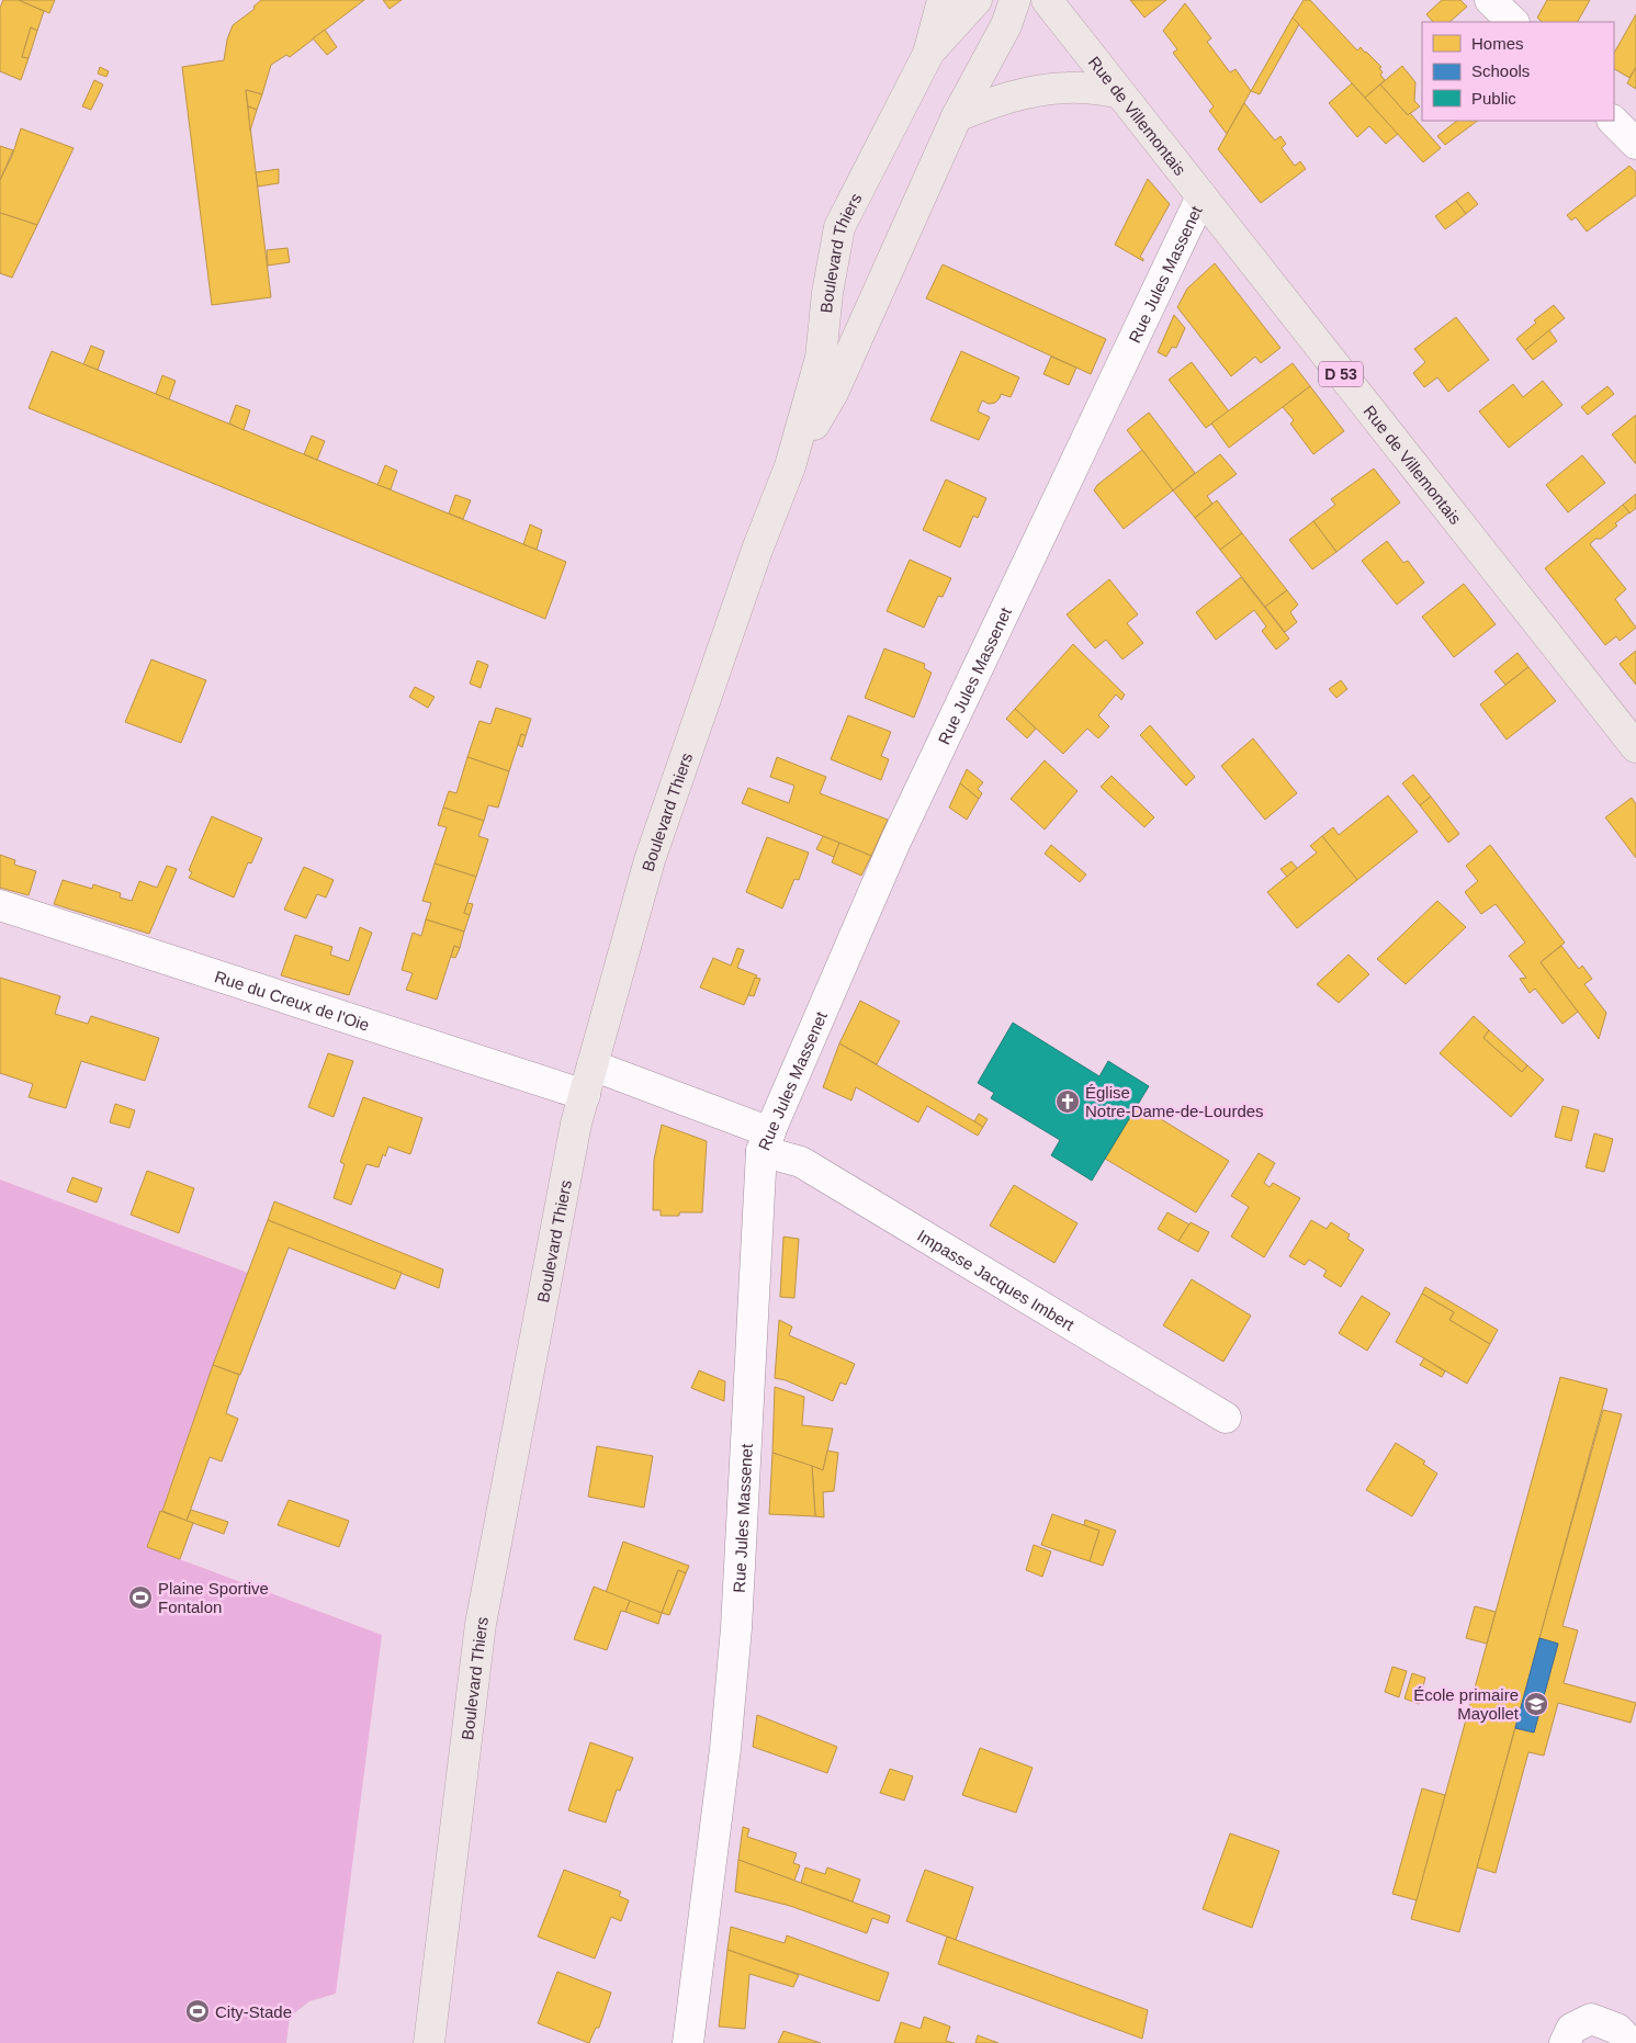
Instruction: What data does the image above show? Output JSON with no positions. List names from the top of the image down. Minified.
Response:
{"streets":{"main road":["Rue de Villemontais","Boulevard Thiers","D 53"],"street":["Rue Jules Massenet","Rue du Creux de l'Oie","Impasse Jacques Imbert"]},"crossings":[["Rue de Villemontais","Rue Jules Massenet"],["Boulevard Thiers","Rue du Creux de l'Oie"],["Boulevard Thiers","Impasse Jacques Imbert"],["Rue Jules Massenet","Impasse Jacques Imbert"]],"places":{"church":["Église Notre-Dame-de-Lourdes"],"sports":["Plaine Sportive Fontalon","City-Stade"],"school or university":["École primaire Mayollet"]},"legend":["Homes","Schools","Public"]}
